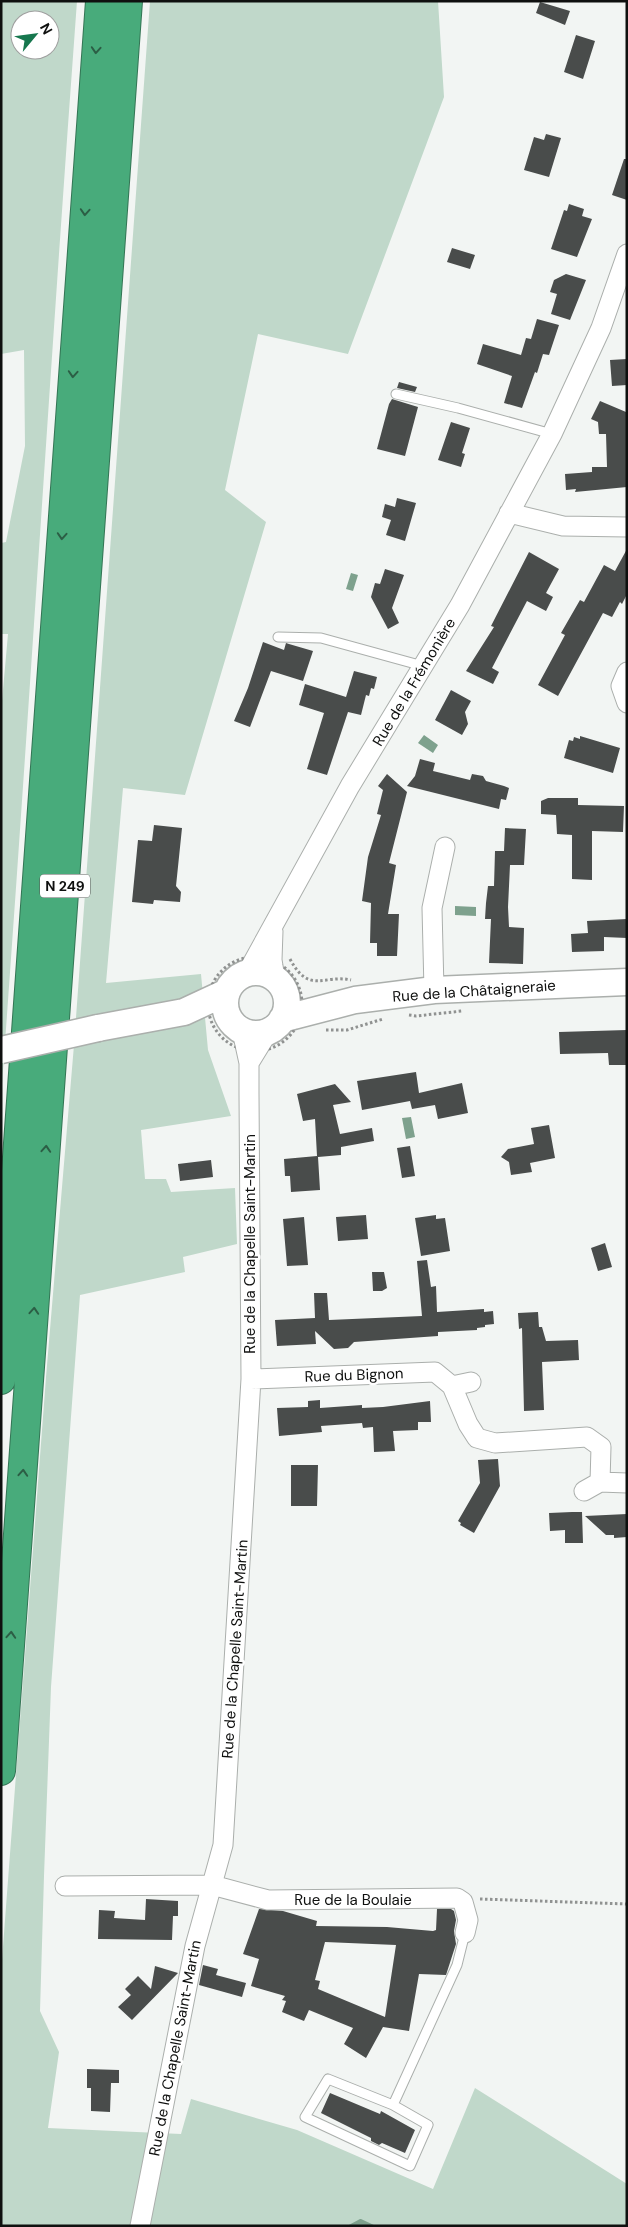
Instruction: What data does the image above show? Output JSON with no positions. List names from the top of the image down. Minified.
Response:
{"streets":{"highway":["N 249"],"street":["Rue de la Frémonière","Rue de la Châtaigneraie","Rue de la Chapelle Saint-Martin","Rue du Bignon","Rue de la Boulaie"]},"crossings":[["Rue de la Frémonière","Rue de la Châtaigneraie"],["Rue de la Frémonière","Rue de la Chapelle Saint-Martin"],["Rue de la Châtaigneraie","Rue de la Chapelle Saint-Martin"],["Rue de la Chapelle Saint-Martin","Rue du Bignon"],["Rue de la Chapelle Saint-Martin","Rue de la Boulaie"]],"north":"top right"}
